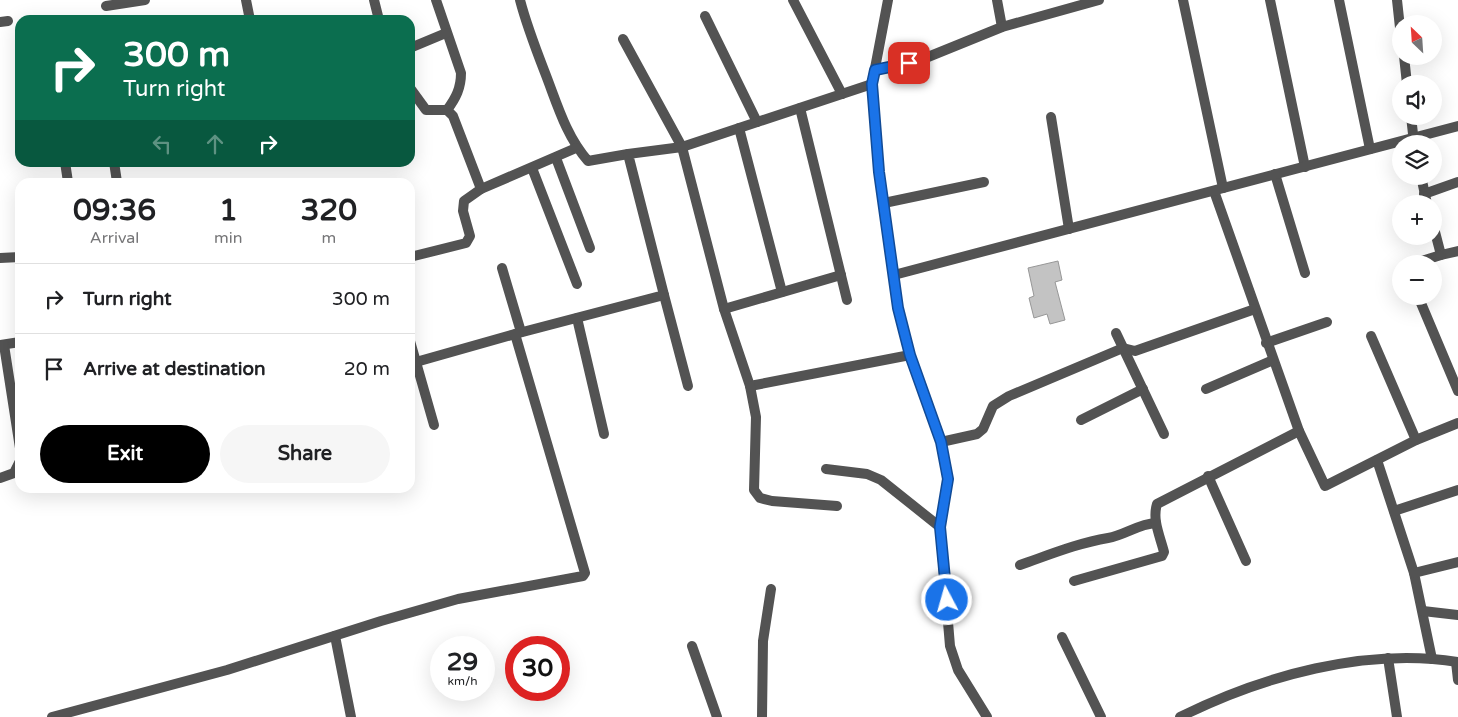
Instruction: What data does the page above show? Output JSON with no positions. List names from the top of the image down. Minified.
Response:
{"north":"top left","page":{"map_buttons":["+","−"],"turn":["300 m","Turn right"],"eta":["09:36","Arrival","1","min","320","m"],"list":[{"name":"Turn right","value":"300 m"},{"name":"Arrive at destination","value":"20 m"}],"buttons":["Exit","Share"],"speed":"29 km/h","limit":"30"}}
